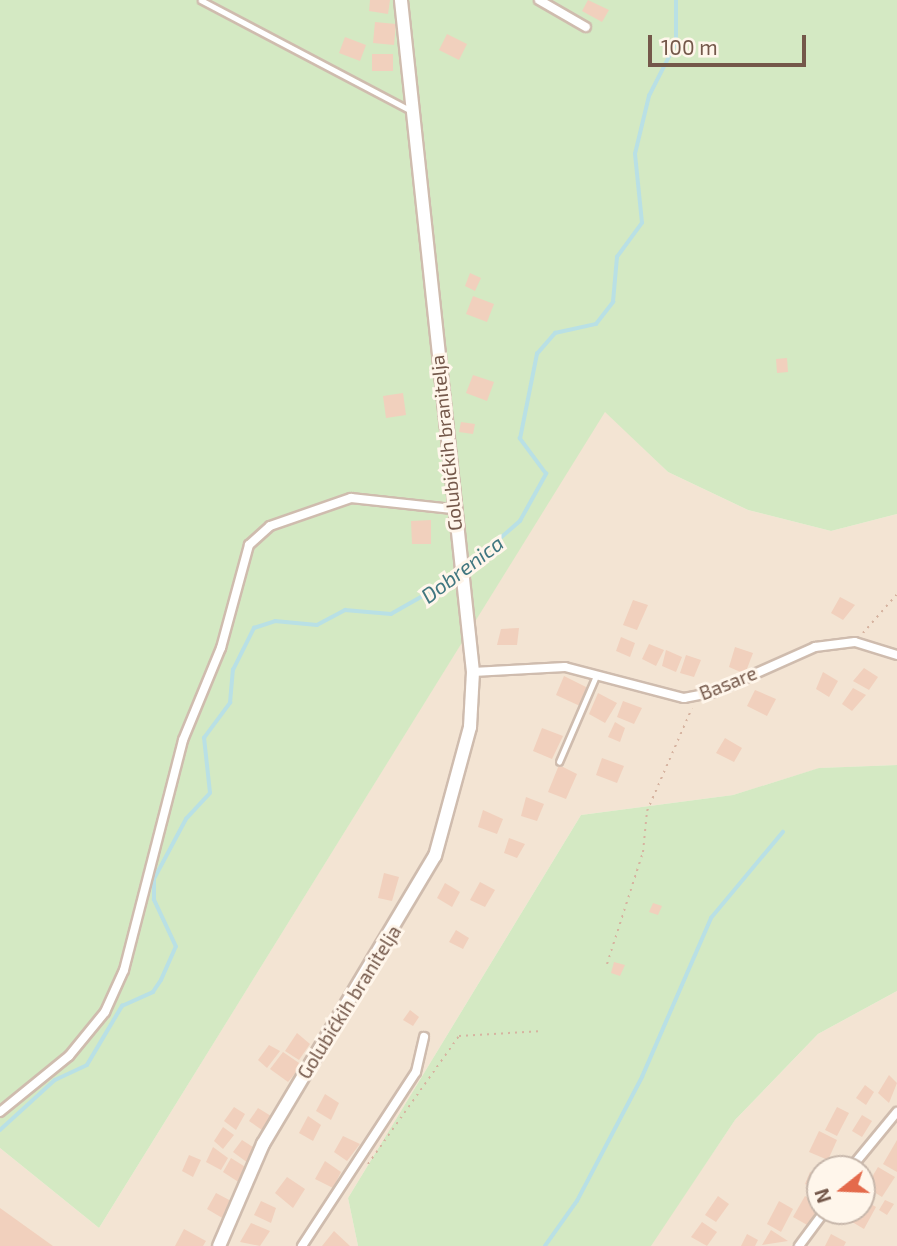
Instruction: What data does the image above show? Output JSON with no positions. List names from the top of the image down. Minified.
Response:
{"streets":{"street":["Golubićkih branitelja","Basare"]},"crossings":[["Golubićkih branitelja","Basare"]],"water":["Dobrenica"],"scale_bar":"100 m","north":"left"}
